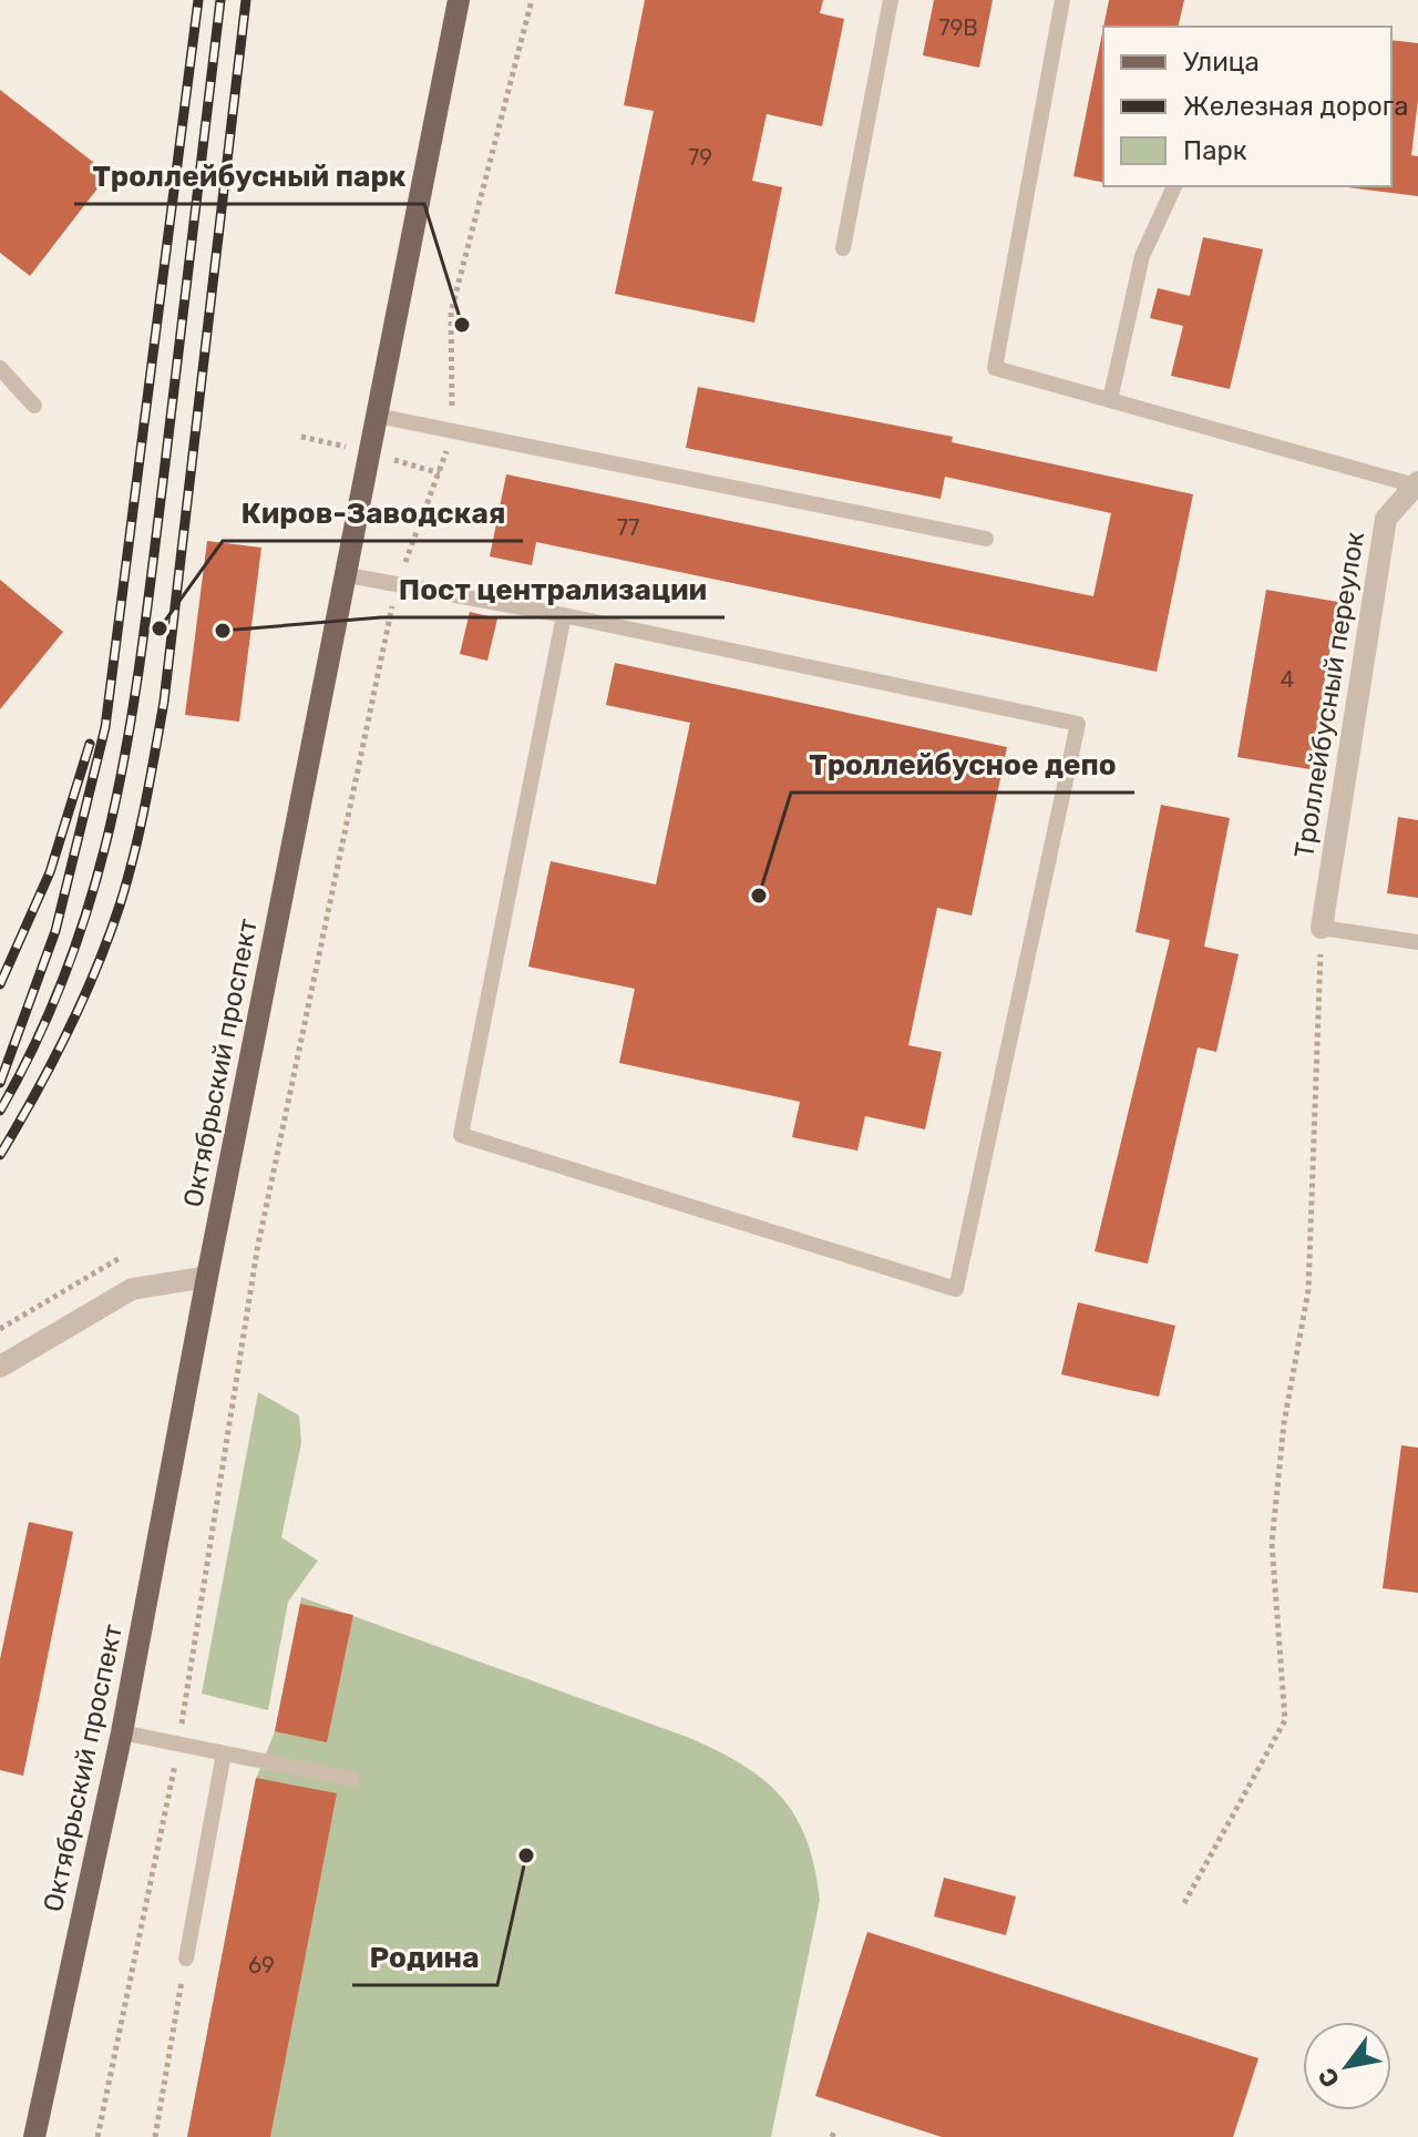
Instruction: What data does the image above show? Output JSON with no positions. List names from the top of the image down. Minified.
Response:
{"streets":{"main road":["Октябрьский проспект"],"street":["Троллейбусный переулок"]},"places":["Троллейбусный парк","Киров-Заводская","Пост централизации","Троллейбусное депо","Родина"],"house_numbers":["79В","79","77","4","69"],"legend":["Улица","Железная дорога","Парк"],"north":"bottom left"}
